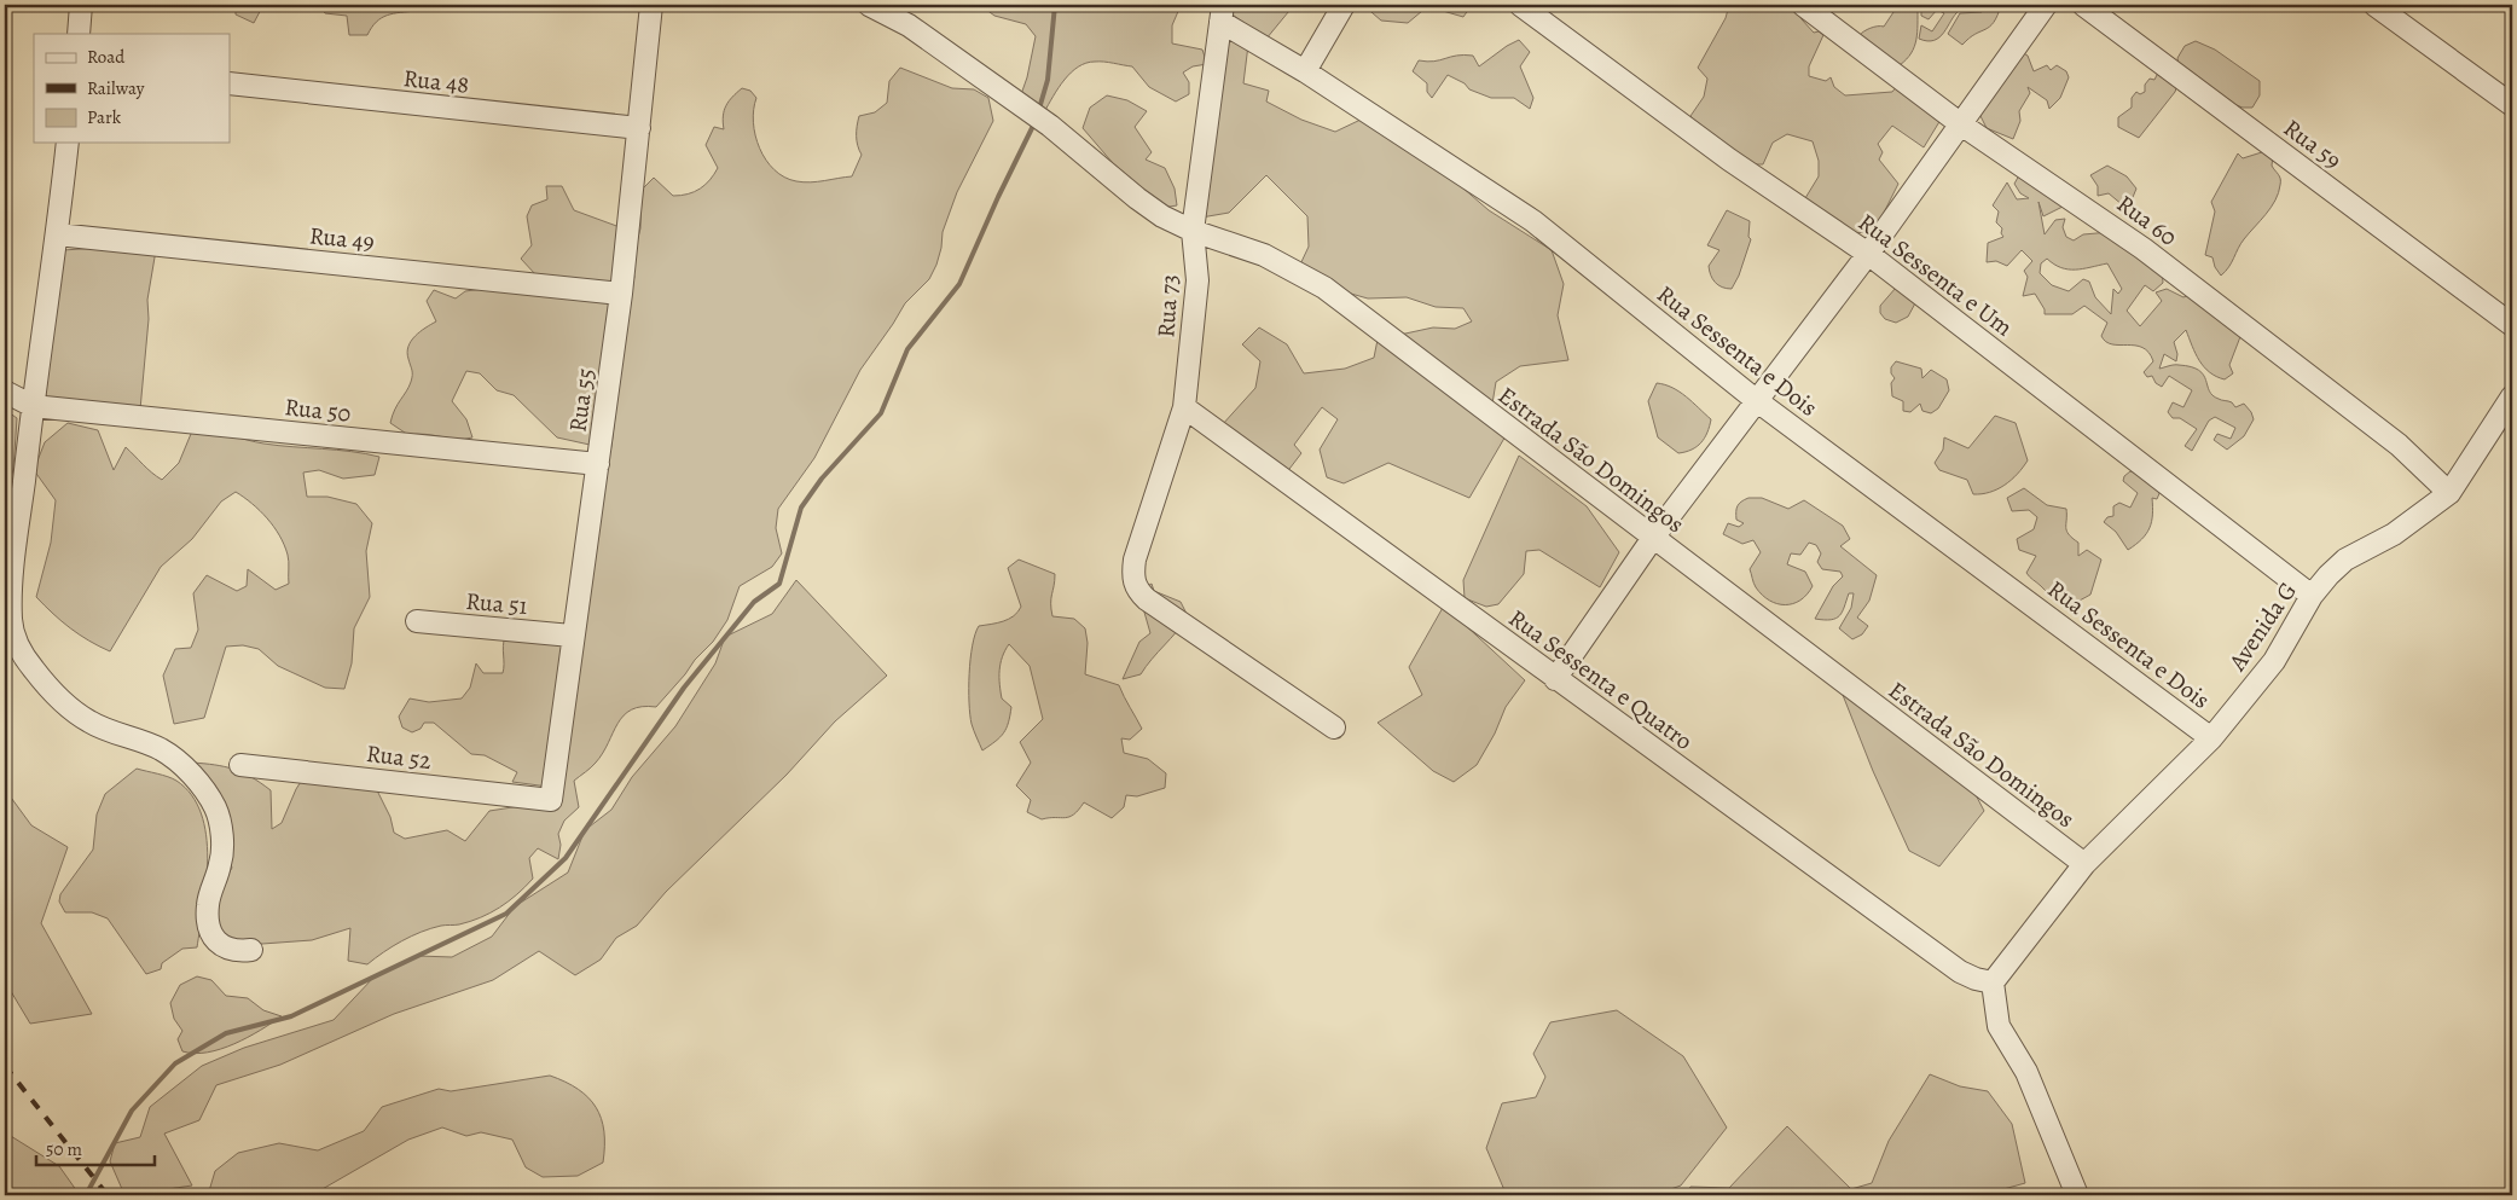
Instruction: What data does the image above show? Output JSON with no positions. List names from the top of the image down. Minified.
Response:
{"streets":{"street":["Rua 48","Rua 59","Rua 60","Rua 49","Rua Sessenta e Um","Rua 73","Rua Sessenta e Dois","Rua 55","Rua 50","Estrada São Domingos","Rua 51","Avenida G","Rua Sessenta e Quatro","Rua 52"]},"crossings":[["Rua 48","Rua 55"],["Rua 60","Avenida G"],["Rua 49","Rua 55"],["Rua Sessenta e Um","Avenida G"],["Rua 73","Rua Sessenta e Dois"],["Rua 73","Estrada São Domingos"],["Rua 73","Rua Sessenta e Quatro"],["Rua Sessenta e Dois","Avenida G"],["Rua 55","Rua 50"],["Rua 55","Rua 51"],["Rua 55","Rua 52"],["Estrada São Domingos","Avenida G"],["Avenida G","Rua Sessenta e Quatro"]],"legend":["Road","Railway","Park"],"scale_bar":"50 m"}
